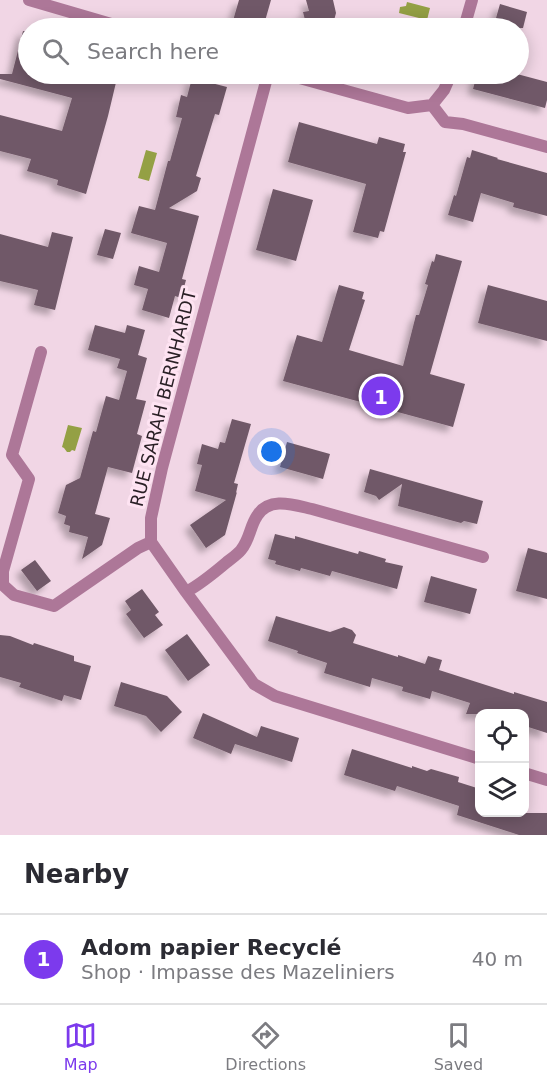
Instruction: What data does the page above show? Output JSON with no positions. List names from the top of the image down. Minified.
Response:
{"streets":{"street":["RUE SARAH BERNHARDT"]},"page":{"search":"Search here","pins":"1","heading":"Nearby","list":[{"mark":"1","name":"Adom papier Recyclé","note":"Shop · Impasse des Mazeliniers","value":"40 m"}],"nav":["Map","Directions","Saved"]}}
